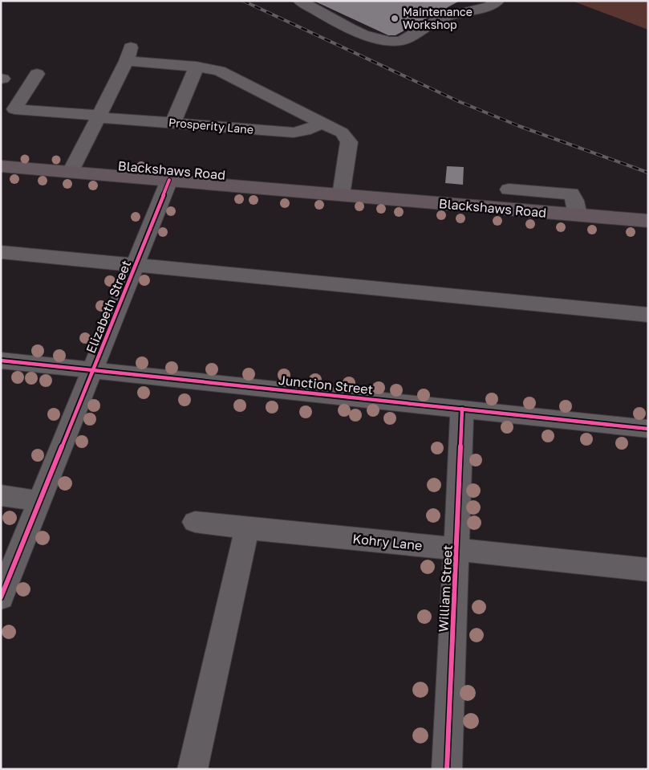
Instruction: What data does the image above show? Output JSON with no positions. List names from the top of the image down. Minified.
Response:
{"streets":{"main road":["Blackshaws Road"],"street":["Prosperity Lane","Elizabeth Street","Junction Street","Kohry Lane","William Street"]},"crossings":[["Blackshaws Road","Elizabeth Street"],["Elizabeth Street","Junction Street"],["Junction Street","William Street"],["Kohry Lane","William Street"]],"places":["Maintenance Workshop"]}
